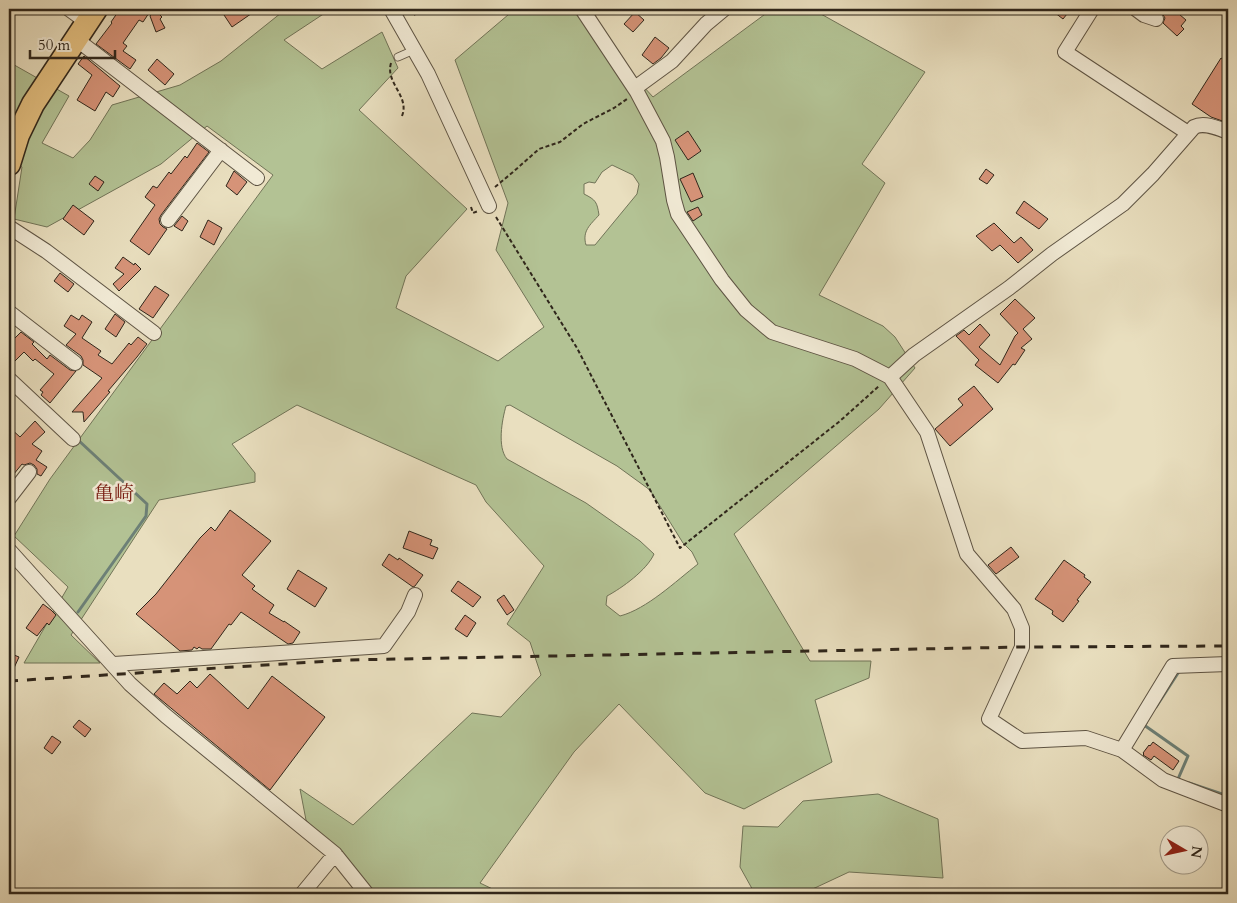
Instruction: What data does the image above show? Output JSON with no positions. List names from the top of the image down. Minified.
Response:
{"districts":["亀崎"],"scale_bar":"50 m","north":"right"}
